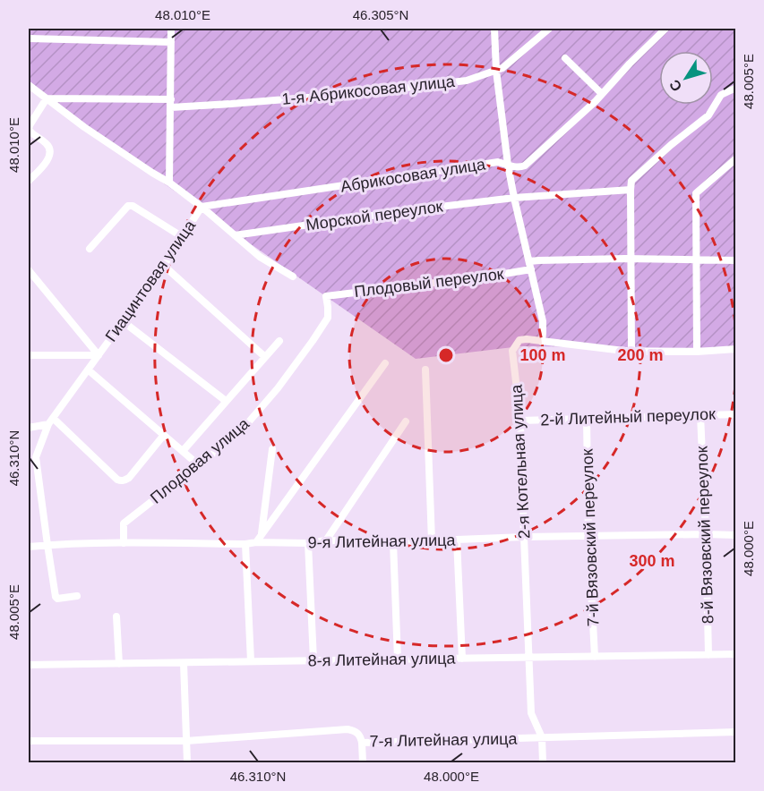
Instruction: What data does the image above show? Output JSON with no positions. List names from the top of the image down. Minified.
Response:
{"streets":{"street":["1-я Абрикосовая улица","Абрикосовая улица","Морской переулок","Гиацинтовая улица","Плодовый переулок","2-й Литейный переулок","Плодовая улица","2-я Котельная улица","8-й Вязовский переулок","7-й Вязовский переулок","9-я Литейная улица","8-я Литейная улица","7-я Литейная улица"]},"crossings":[["Абрикосовая улица","Гиацинтовая улица"],["Гиацинтовая улица","9-я Литейная улица"],["Плодовый переулок","Плодовая улица"],["2-й Литейный переулок","2-я Котельная улица"],["2-й Литейный переулок","8-й Вязовский переулок"],["2-й Литейный переулок","7-й Вязовский переулок"],["Плодовая улица","9-я Литейная улица"],["2-я Котельная улица","9-я Литейная улица"],["2-я Котельная улица","8-я Литейная улица"],["2-я Котельная улица","7-я Литейная улица"],["8-й Вязовский переулок","9-я Литейная улица"],["8-й Вязовский переулок","8-я Литейная улица"],["7-й Вязовский переулок","9-я Литейная улица"],["7-й Вязовский переулок","8-я Литейная улица"]],"north":"bottom left","coordinates":["48.010°E","46.305°N","48.005°E","46.310°N","48.000°E"],"rings":["100 m","200 m","300 m"]}
